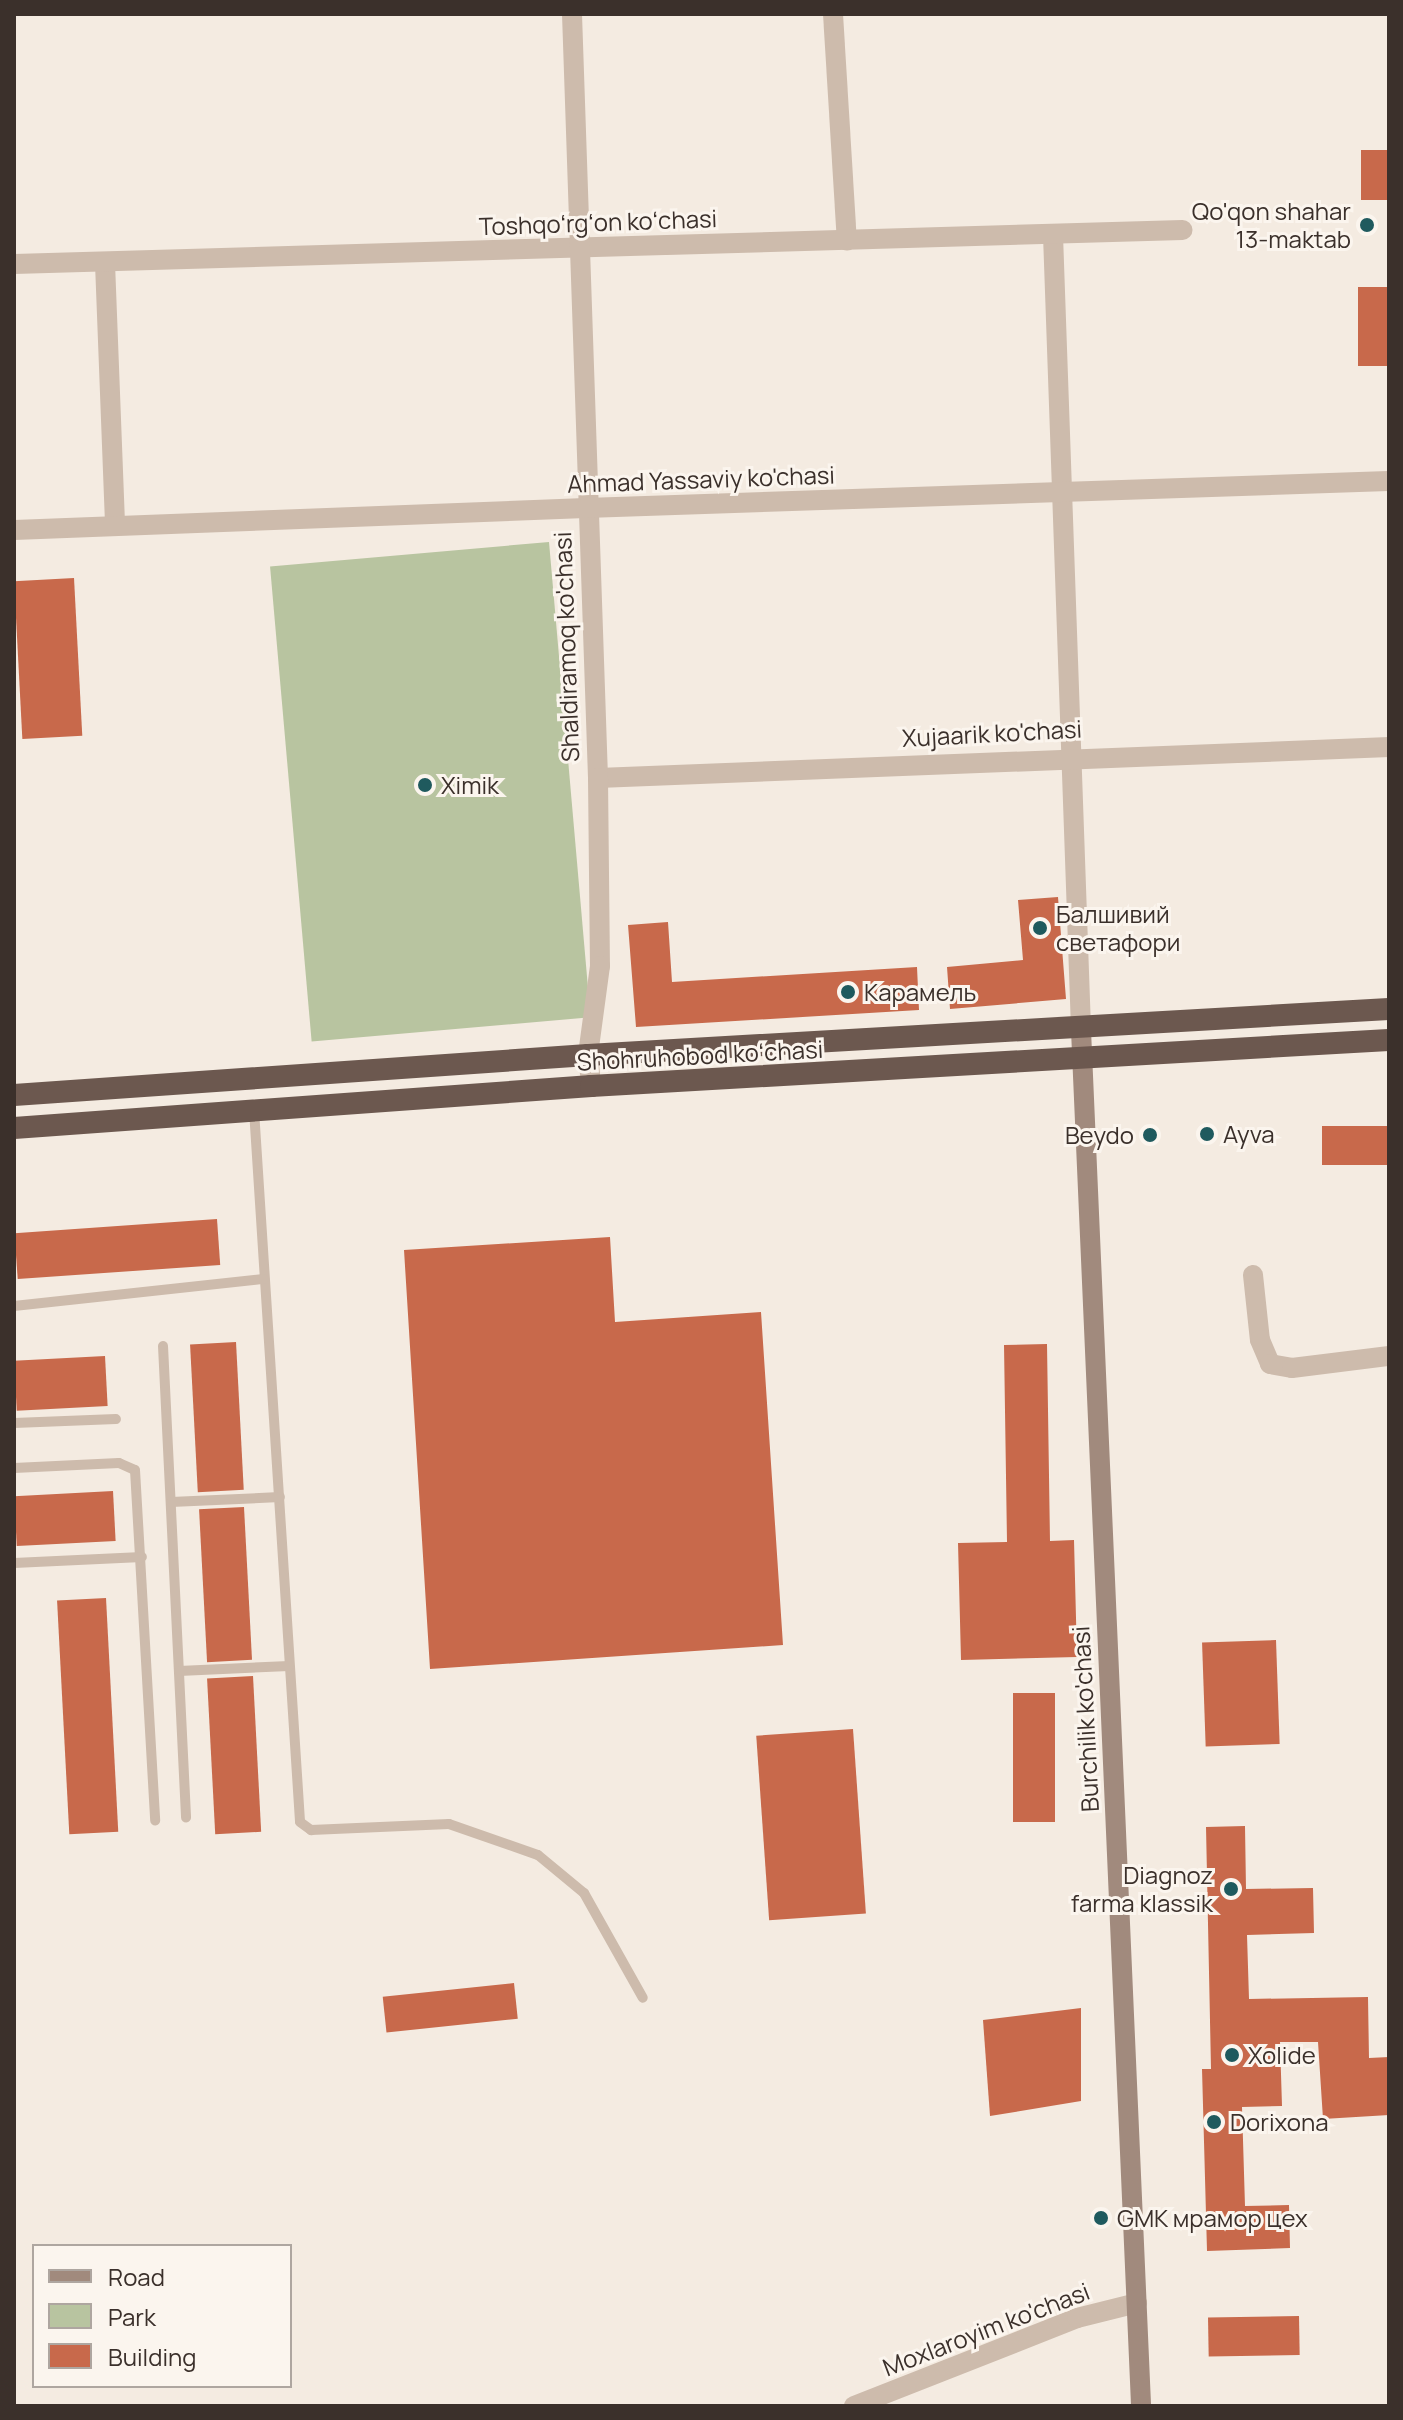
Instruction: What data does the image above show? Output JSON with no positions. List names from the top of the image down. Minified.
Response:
{"streets":{"highway":["Shohruhobod koʻchasi"],"main road":["Burchilik ko'chasi"],"street":["Toshqoʻrgʻon koʻchasi","Ahmad Yassaviy ko'chasi","Shaldiramoq ko'chasi","Xujaarik ko'chasi","Moxlaroyim ko'chasi"]},"crossings":[["Toshqoʻrgʻon koʻchasi","Shaldiramoq ko'chasi"],["Ahmad Yassaviy ko'chasi","Shaldiramoq ko'chasi"],["Shaldiramoq ko'chasi","Xujaarik ko'chasi"],["Shaldiramoq ko'chasi","Shohruhobod koʻchasi"],["Shohruhobod koʻchasi","Burchilik ko'chasi"],["Burchilik ko'chasi","Moxlaroyim ko'chasi"]],"places":["Qo'qon shahar 13-maktab","Ximik","Балшивий светафори","Карамель","Ayva","Beydo","Diagnoz farma klassik","Xolide","Dorixona","GMK мрамор цех"],"legend":["Road","Park","Building"]}
